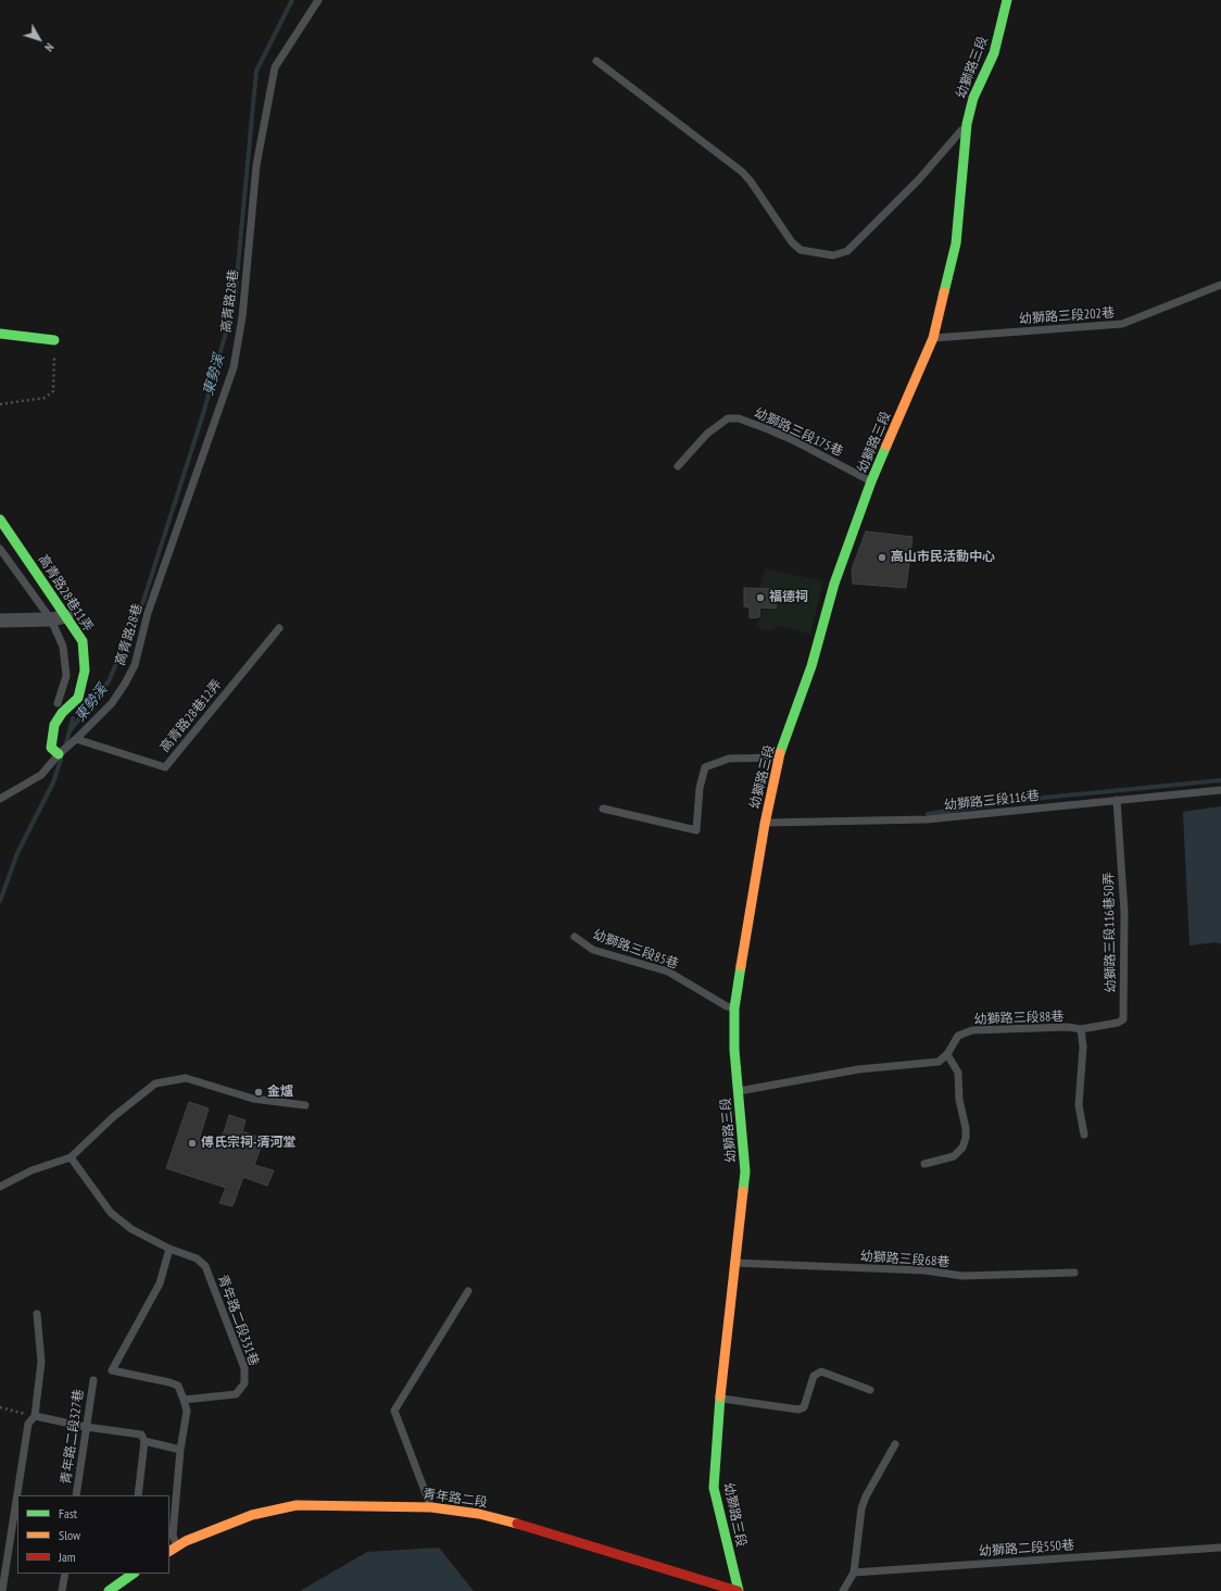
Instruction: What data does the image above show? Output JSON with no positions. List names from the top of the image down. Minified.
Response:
{"streets":{"street":["幼獅路三段","高青路28巷11弄","青年路二段"],"lane":["高青路28巷","幼獅路三段202巷","幼獅路三段175巷","高青路28巷12弄","幼獅路三段116巷","幼獅路三段116巷50弄","幼獅路三段85巷","幼獅路三段88巷","幼獅路三段68巷","青年路二段331巷","青年路二段327巷","幼獅路二段550巷"]},"crossings":[["幼獅路三段","幼獅路三段202巷"],["幼獅路三段","幼獅路三段175巷"],["幼獅路三段","幼獅路三段116巷"],["幼獅路三段","幼獅路三段85巷"],["幼獅路三段","幼獅路三段68巷"],["幼獅路三段","青年路二段"],["高青路28巷","高青路28巷11弄"],["高青路28巷","高青路28巷12弄"],["幼獅路三段116巷","幼獅路三段116巷50弄"],["幼獅路三段116巷50弄","幼獅路三段88巷"]],"water":["東勢溪"],"places":["高山市民活動中心","福德祠","金爐","傅氏宗祠-清河堂"],"legend":["Fast","Slow","Jam"],"north":"bottom right"}
